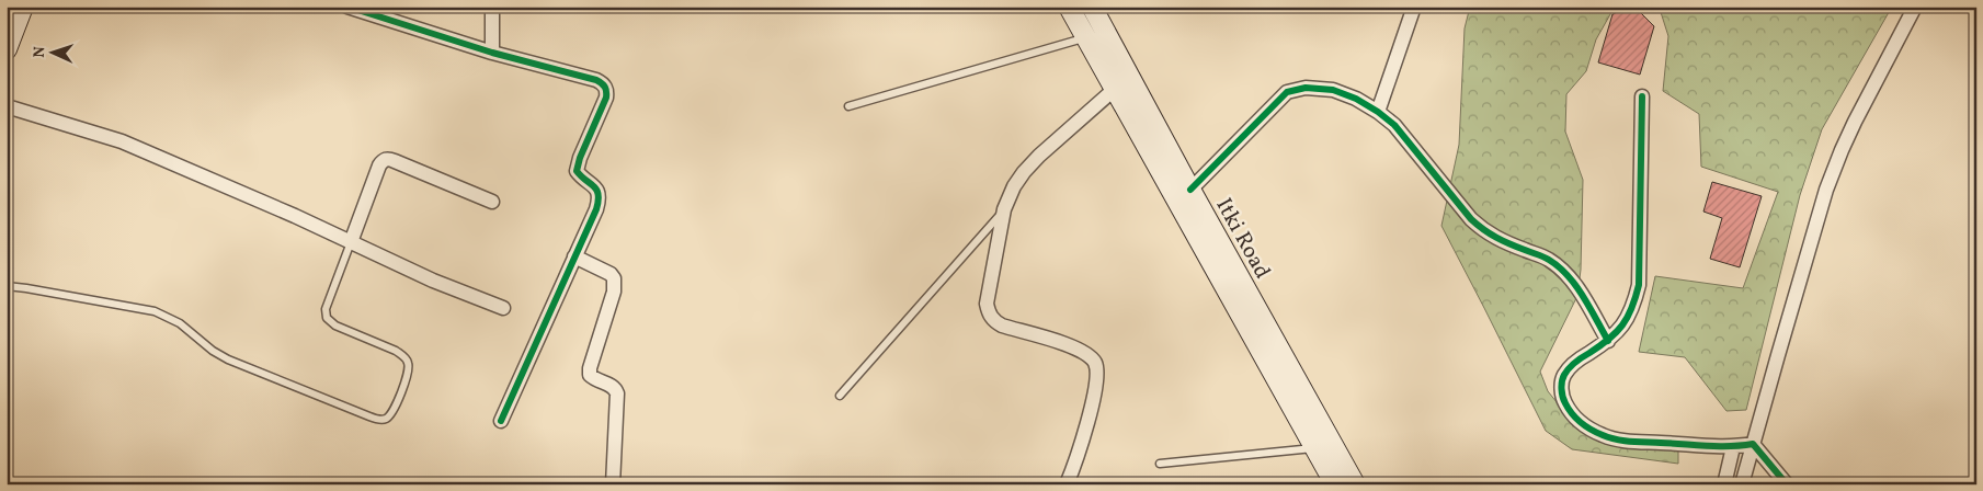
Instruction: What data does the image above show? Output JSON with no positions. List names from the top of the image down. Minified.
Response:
{"streets":{"main road":["Itki Road"]},"north":"left"}
